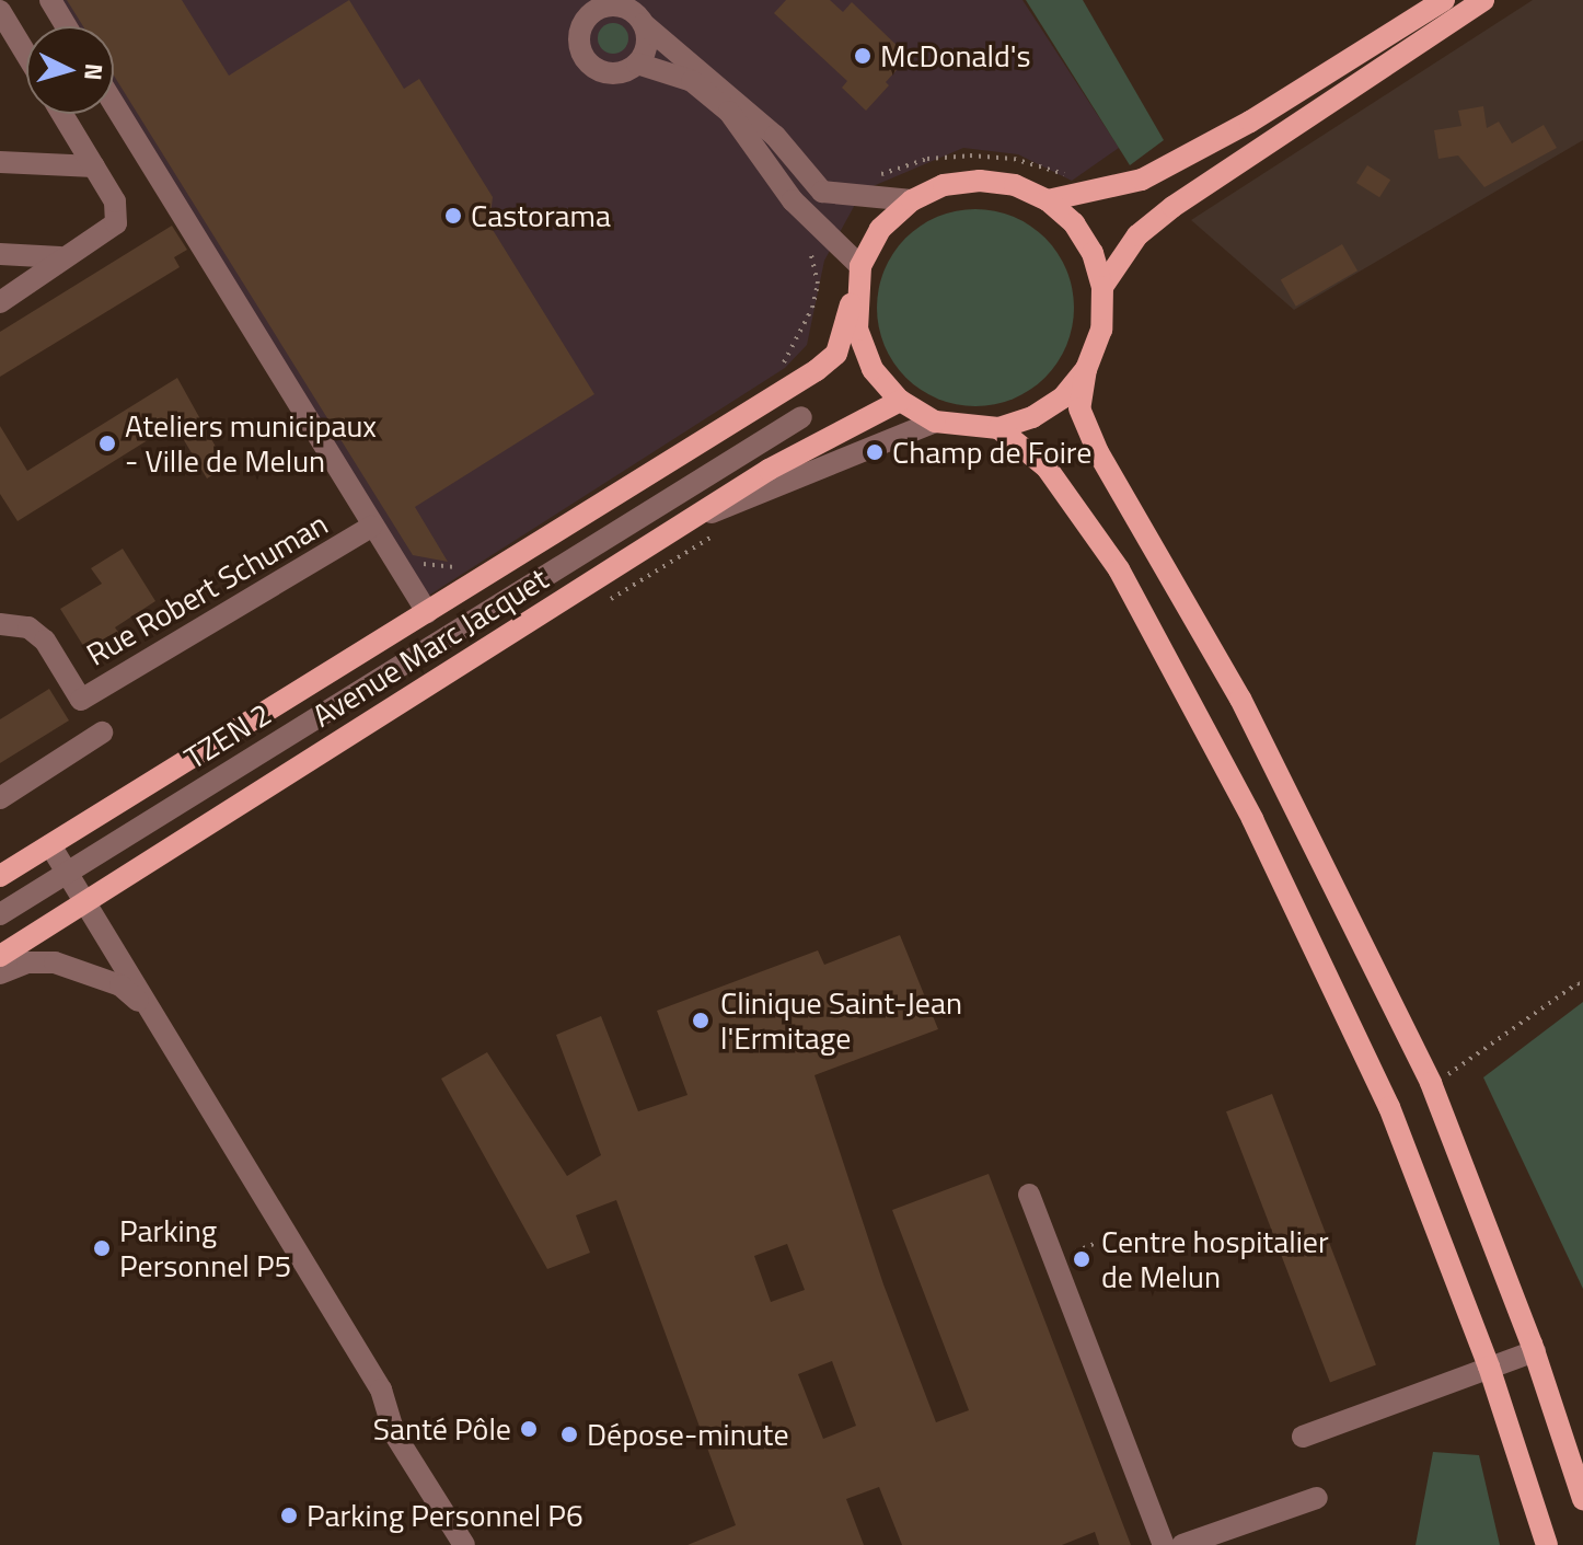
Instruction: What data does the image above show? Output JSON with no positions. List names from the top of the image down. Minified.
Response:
{"streets":{"main road":["Avenue Marc Jacquet"],"street":["Rue Robert Schuman","TZEN 2"]},"places":["McDonald's","Castorama","Ateliers municipaux - Ville de Melun","Champ de Foire","Clinique Saint-Jean l'Ermitage","Parking Personnel P5","Centre hospitalier de Melun","Santé Pôle","Dépose-minute","Parking Personnel P6"],"north":"right"}
